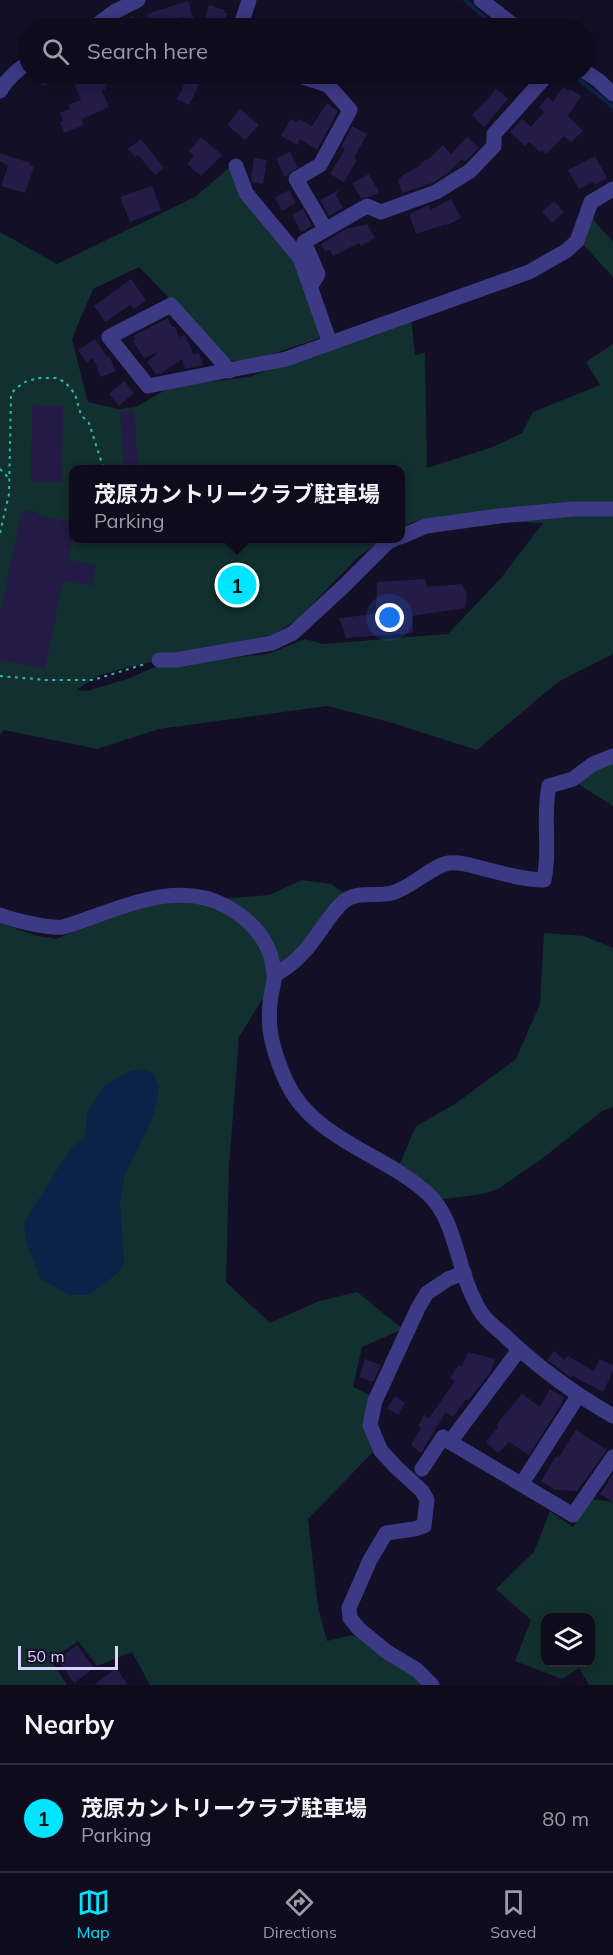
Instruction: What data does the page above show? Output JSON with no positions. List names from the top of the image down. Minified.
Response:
{"scale_bar":"50 m","page":{"search":"Search here","popup":["茂原カントリークラブ駐車場","Parking"],"pins":"1","scale":"50 m","heading":"Nearby","list":[{"mark":"1","name":"茂原カントリークラブ駐車場","note":"Parking","value":"80 m"}],"nav":["Map","Directions","Saved"]}}
